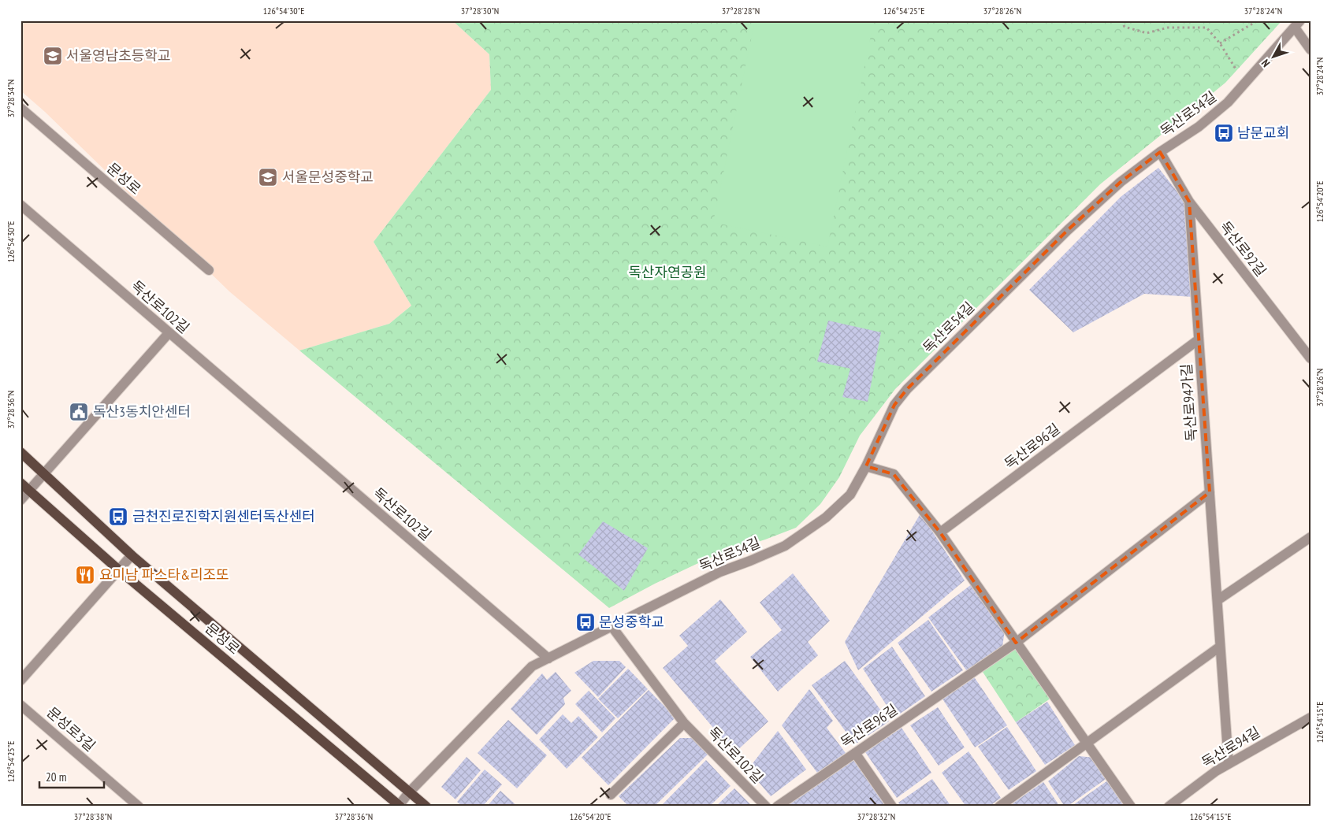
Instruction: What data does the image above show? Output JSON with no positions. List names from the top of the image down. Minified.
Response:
{"streets":{"main road":["문성로"],"street":["독산로54길","독산로92길","독산로102길","독산로94가길","독산로96길","문성로3길","독산로94길"]},"crossings":[["독산로54길","독산로92길"],["독산로54길","독산로102길"],["독산로92길","독산로94가길"],["독산로94가길","독산로96길"],["독산로94가길","독산로94길"]],"parks":["독산자연공원"],"places":{"school or university":["서울영남초등학교","서울문성중학교"],"bus stop":["남문교회","금천진로진학지원센터독산센터","문성중학교"],"public building":["독산3동치안센터"],"restaurant":["요미남 파스타&리조또"]},"scale_bar":"20 m","north":"bottom left","coordinates":["126°54'30\"E","37°28'30\"N","37°28'28\"N","126°54'25\"E","37°28'26\"N","37°28'24\"N","37°28'34\"N","126°54'20\"E","37°28'36\"N","126°54'15\"E","37°28'38\"N","37°28'32\"N"]}
